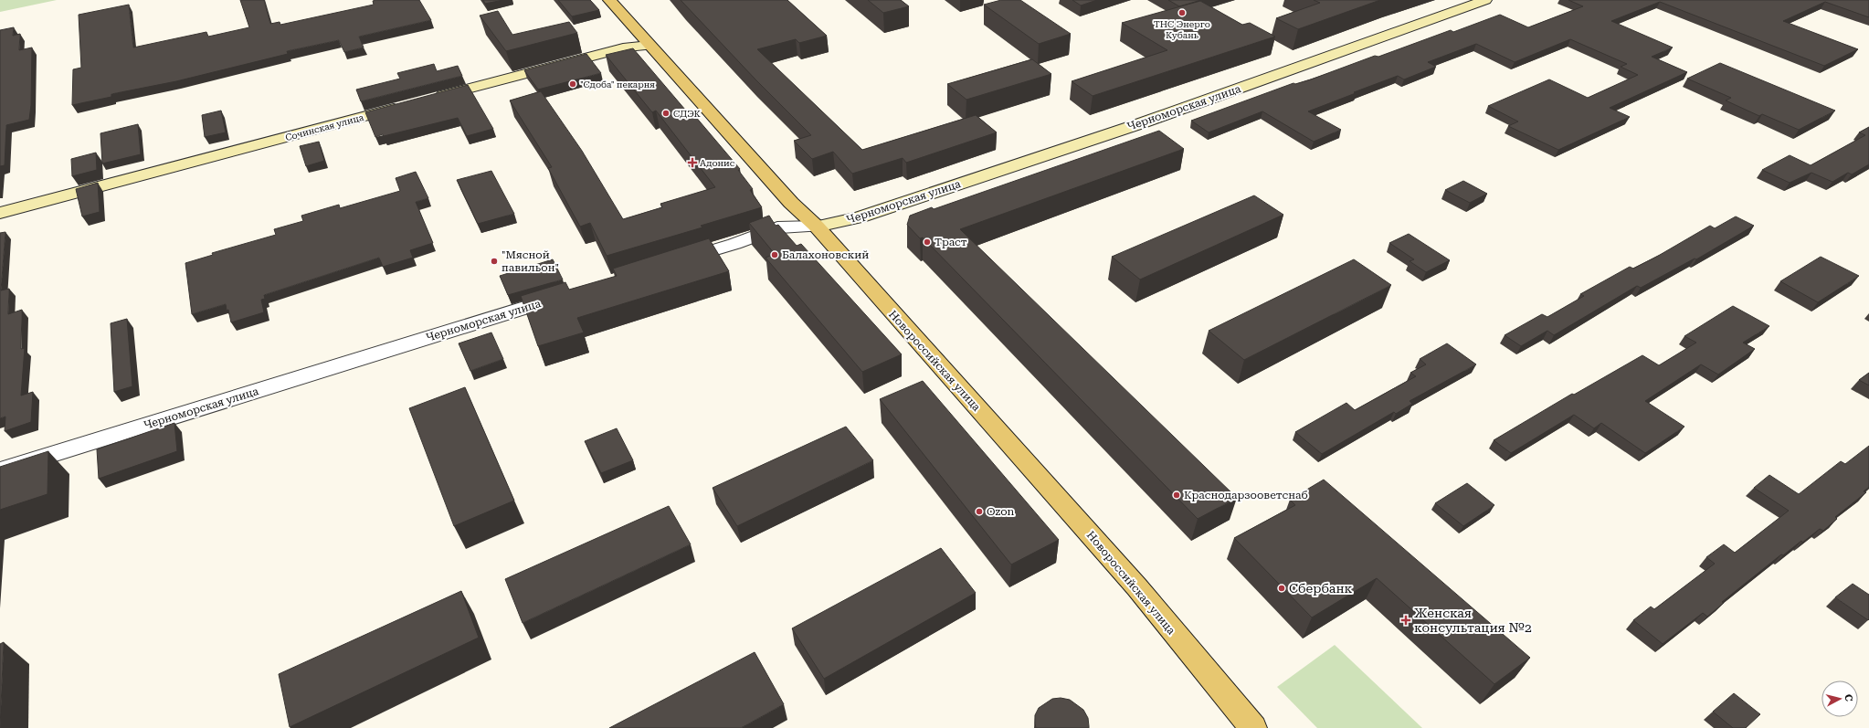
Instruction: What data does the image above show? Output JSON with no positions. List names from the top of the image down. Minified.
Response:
{"streets":{"main road":["Черноморская улица","Сочинская улица","Новороссийская улица"]},"crossings":[["Черноморская улица","Новороссийская улица"]],"places":{"other":["ТНС Энерго Кубань","\"Сдоба\" пекарня","СДЭК","Траст","Балахоновский","\"Мясной павильон\"","Краснодарзооветснаб","Ozon","Сбербанк"],"health":["Адонис","Женская консультация №2"]},"north":"right"}
